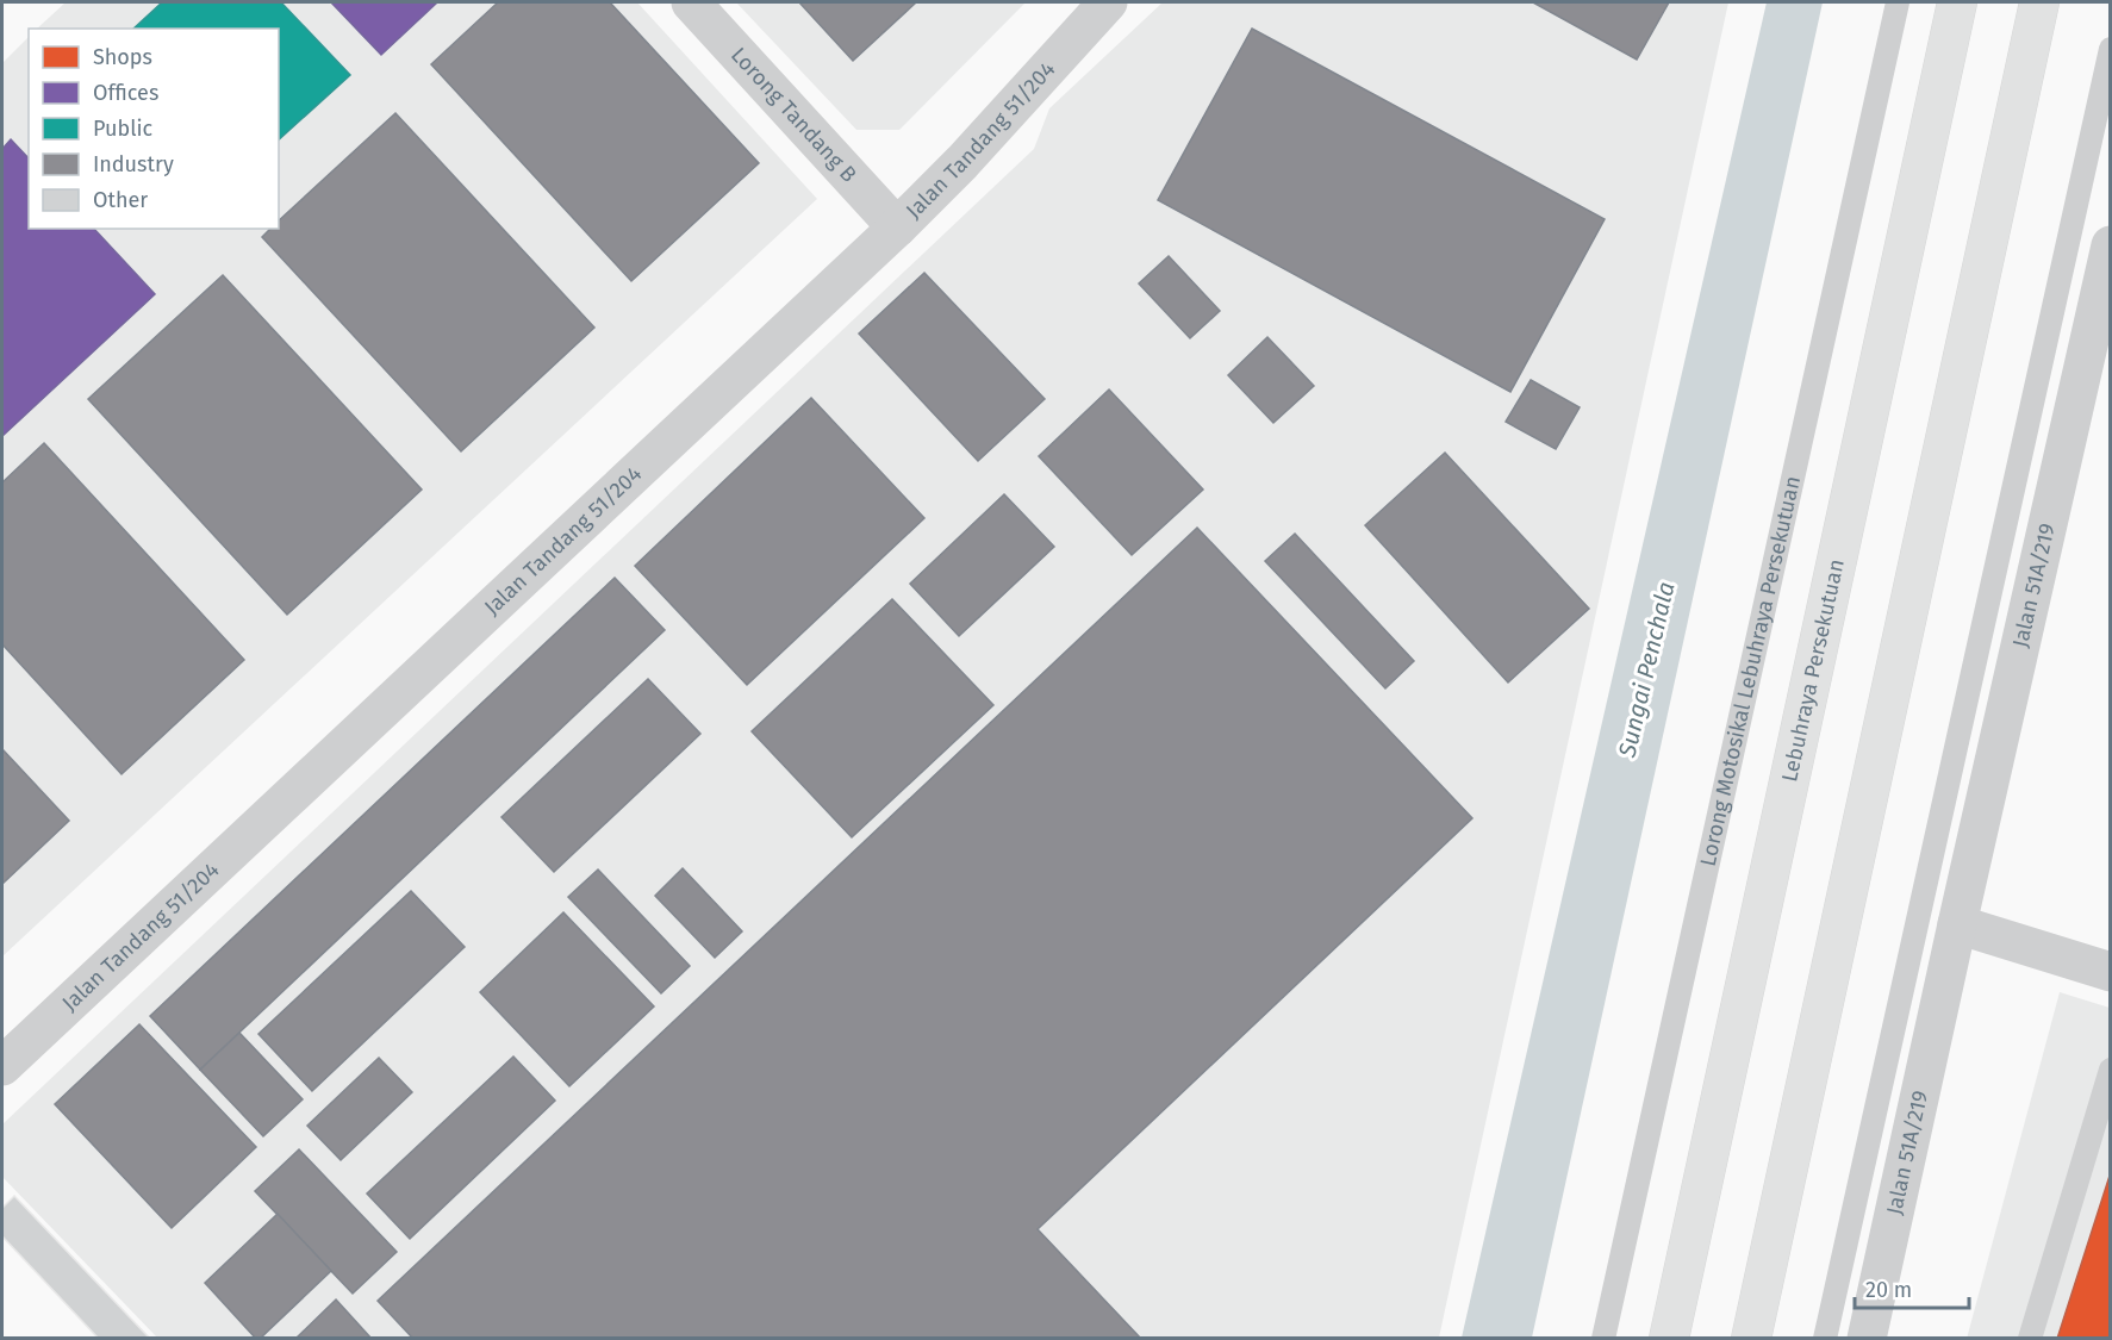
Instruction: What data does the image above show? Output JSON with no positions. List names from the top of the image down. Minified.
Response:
{"streets":{"highway":["Lebuhraya Persekutuan"],"street":["Lorong Tandang B","Jalan Tandang 51/204","Jalan 51A/219"],"lane":["Lorong Motosikal Lebuhraya Persekutuan"]},"crossings":[["Lorong Tandang B","Jalan Tandang 51/204"]],"water":["Sungai Penchala"],"legend":["Shops","Offices","Public","Industry","Other"],"scale_bar":"20 m"}
